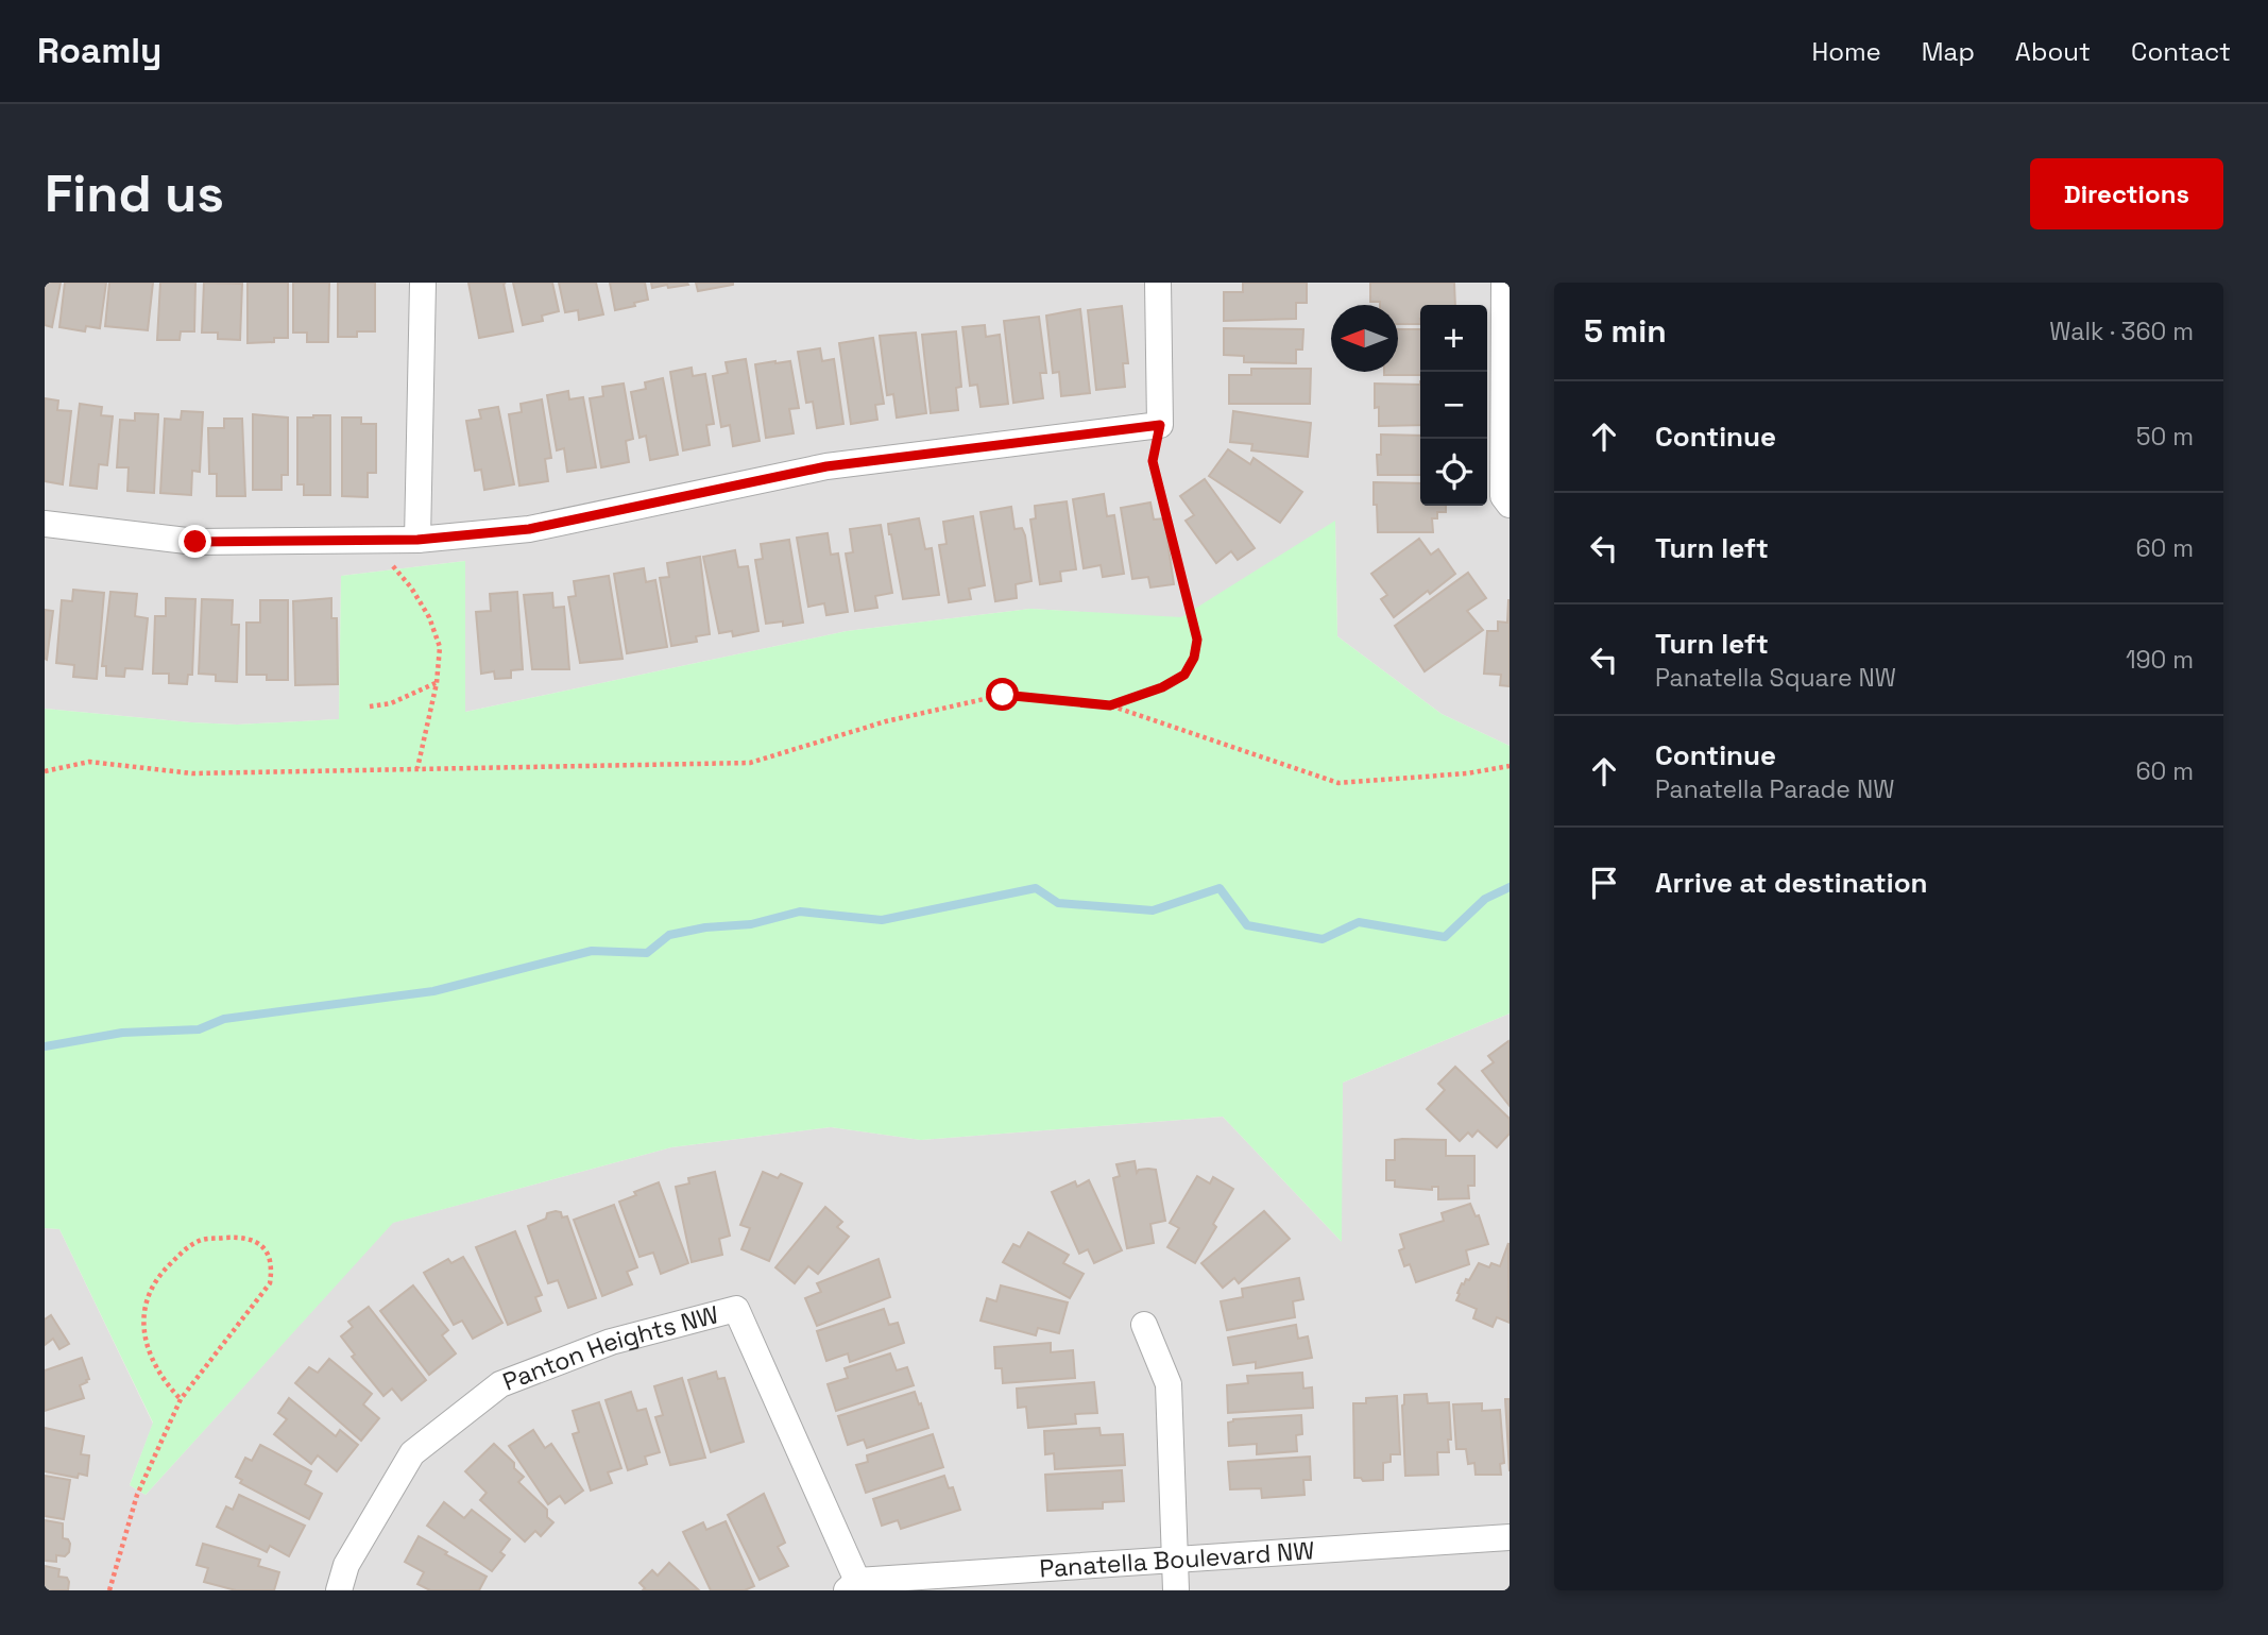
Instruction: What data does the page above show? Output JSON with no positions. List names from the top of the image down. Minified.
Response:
{"streets":{"street":["Panton Heights NW","Panatella Boulevard NW"]},"crossings":[["Panton Heights NW","Panatella Boulevard NW"]],"north":"left","page":{"header":"Roamly","nav":["Home","Map","About","Contact"],"buttons":"Directions","title":"Find us","heading":["5 min","Walk · 360 m"],"map_buttons":["+","−"],"list":[["Continue","50 m"],["Turn left","60 m"],["Turn left","Panatella Square NW","190 m"],["Continue","Panatella Parade NW","60 m"],"Arrive at destination"]}}
